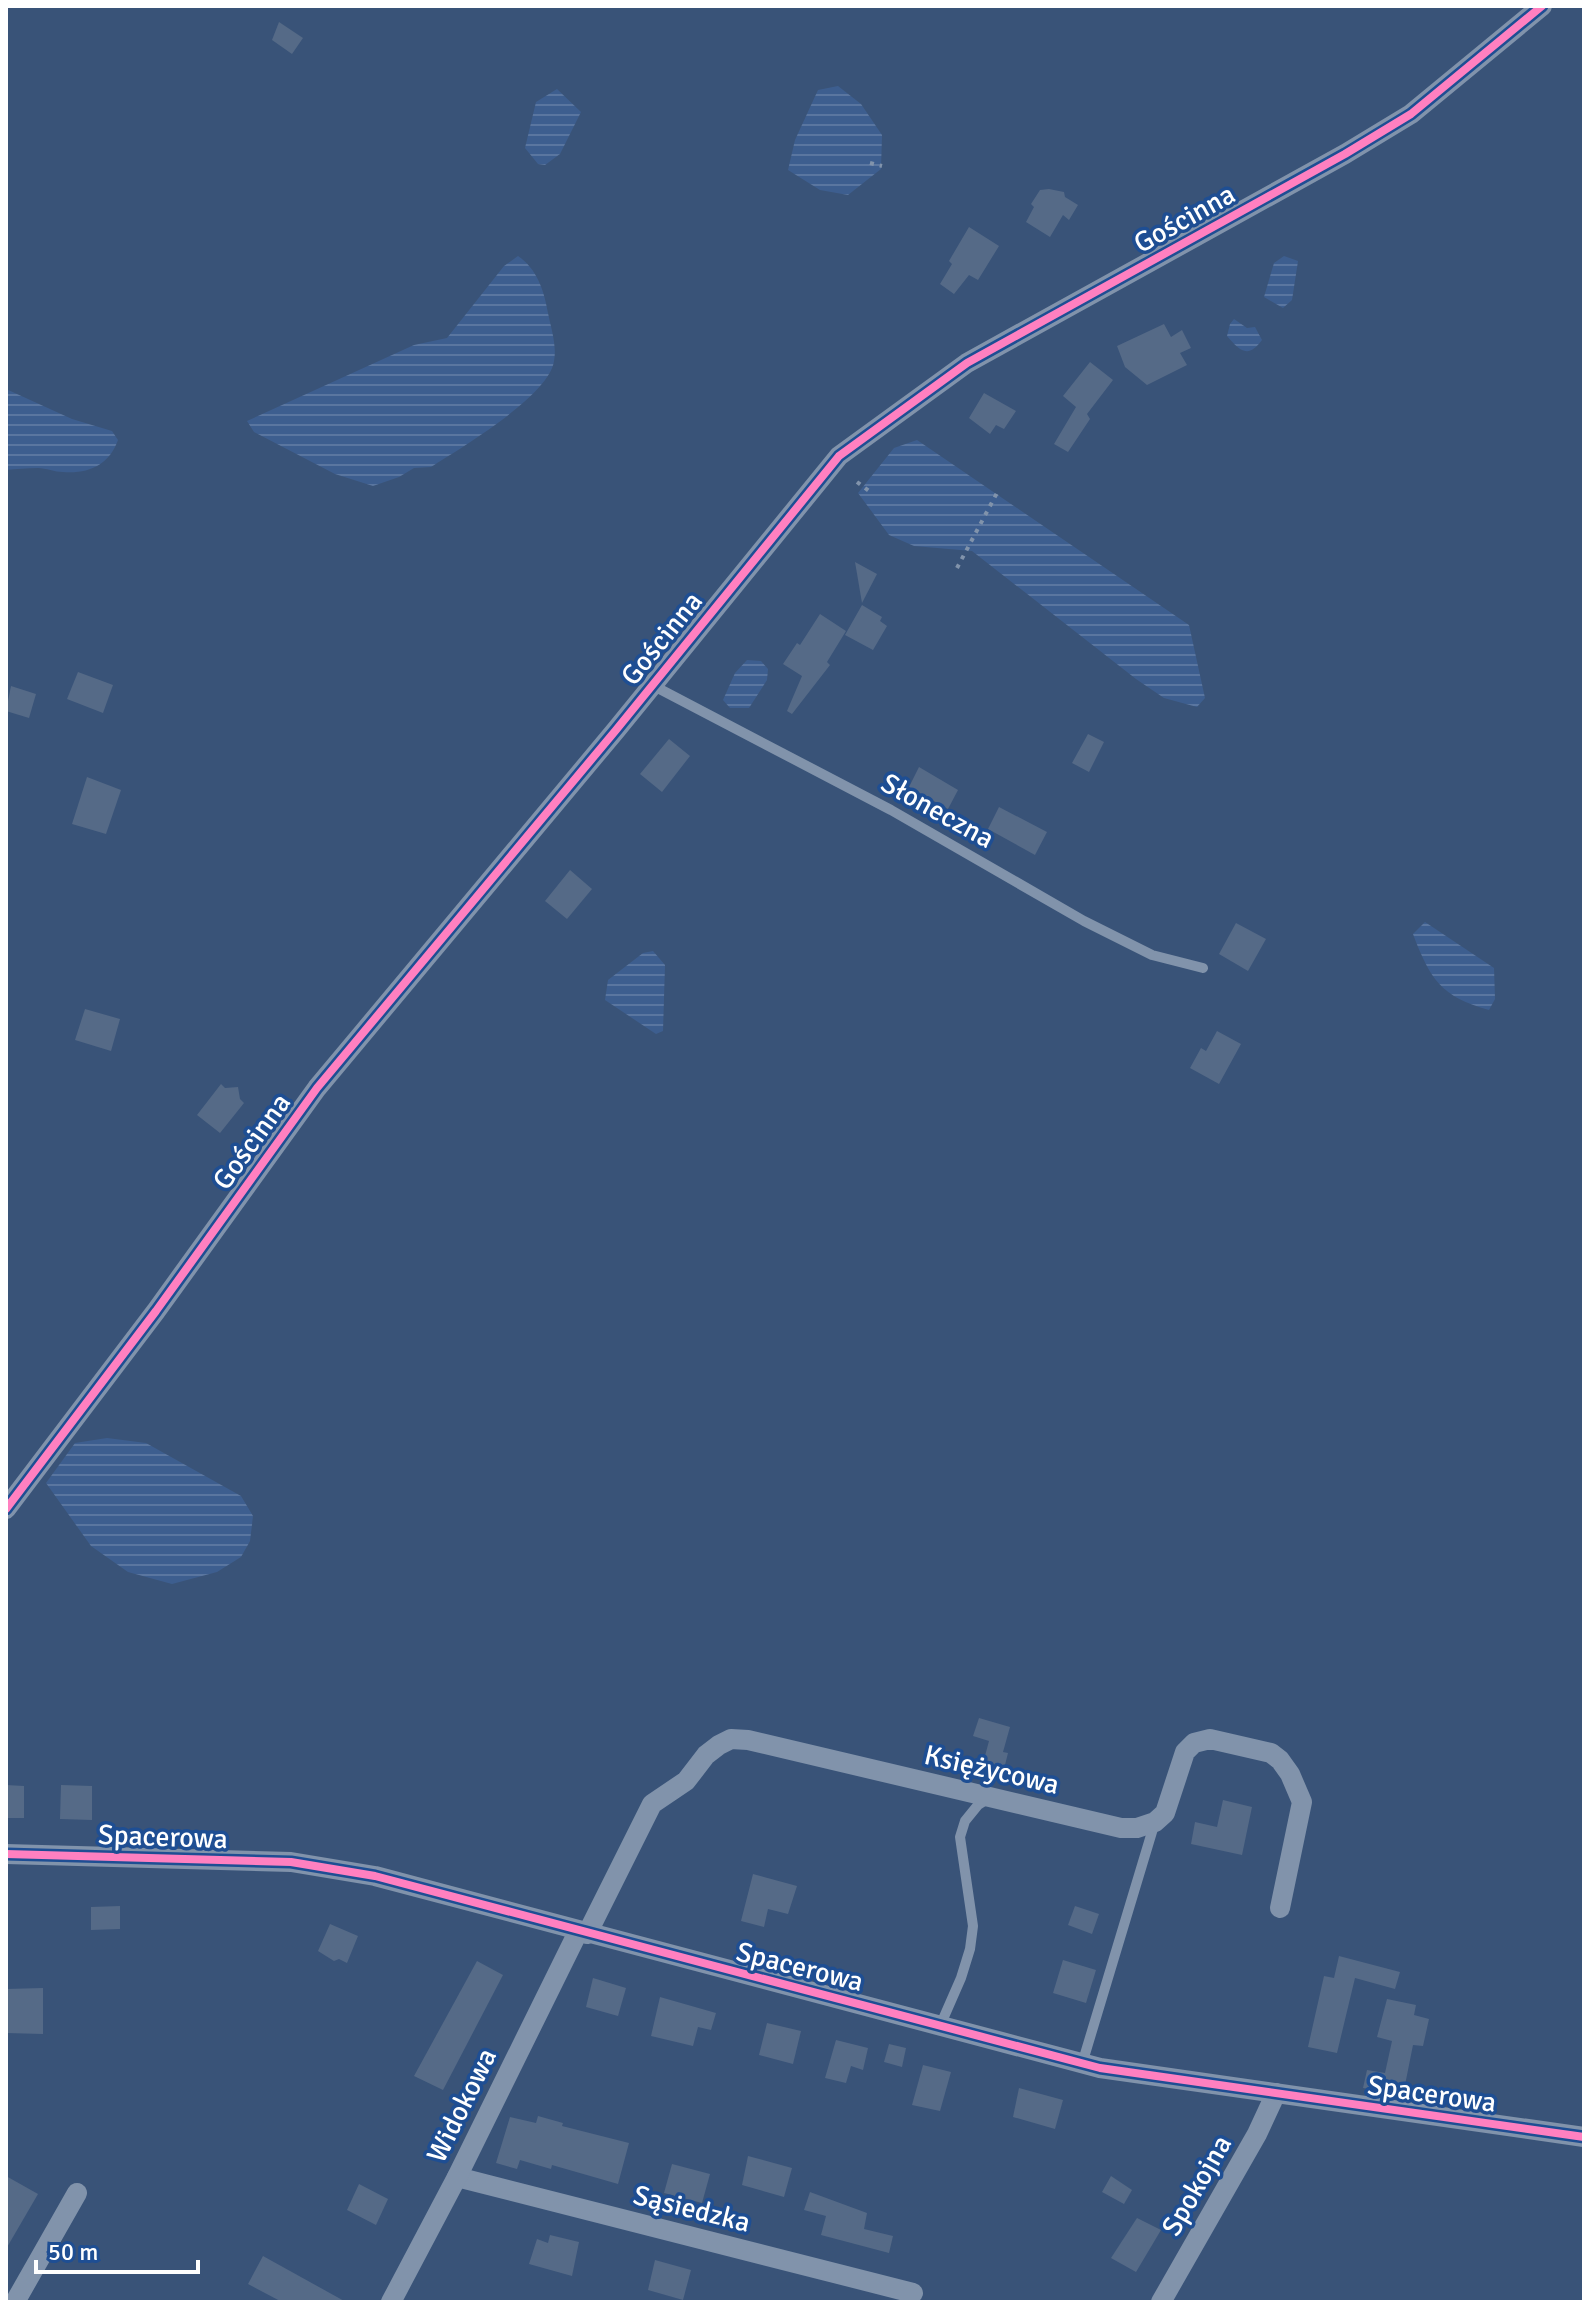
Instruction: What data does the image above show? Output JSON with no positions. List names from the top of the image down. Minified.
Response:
{"streets":{"street":["Gościnna","Księżycowa","Spacerowa","Widokowa","Spokojna","Sąsiedzka"],"lane":["Słoneczna"]},"crossings":[["Gościnna","Słoneczna"],["Księżycowa","Spacerowa"],["Księżycowa","Widokowa"],["Spacerowa","Widokowa"],["Spacerowa","Spokojna"],["Widokowa","Sąsiedzka"]],"scale_bar":"50 m"}
